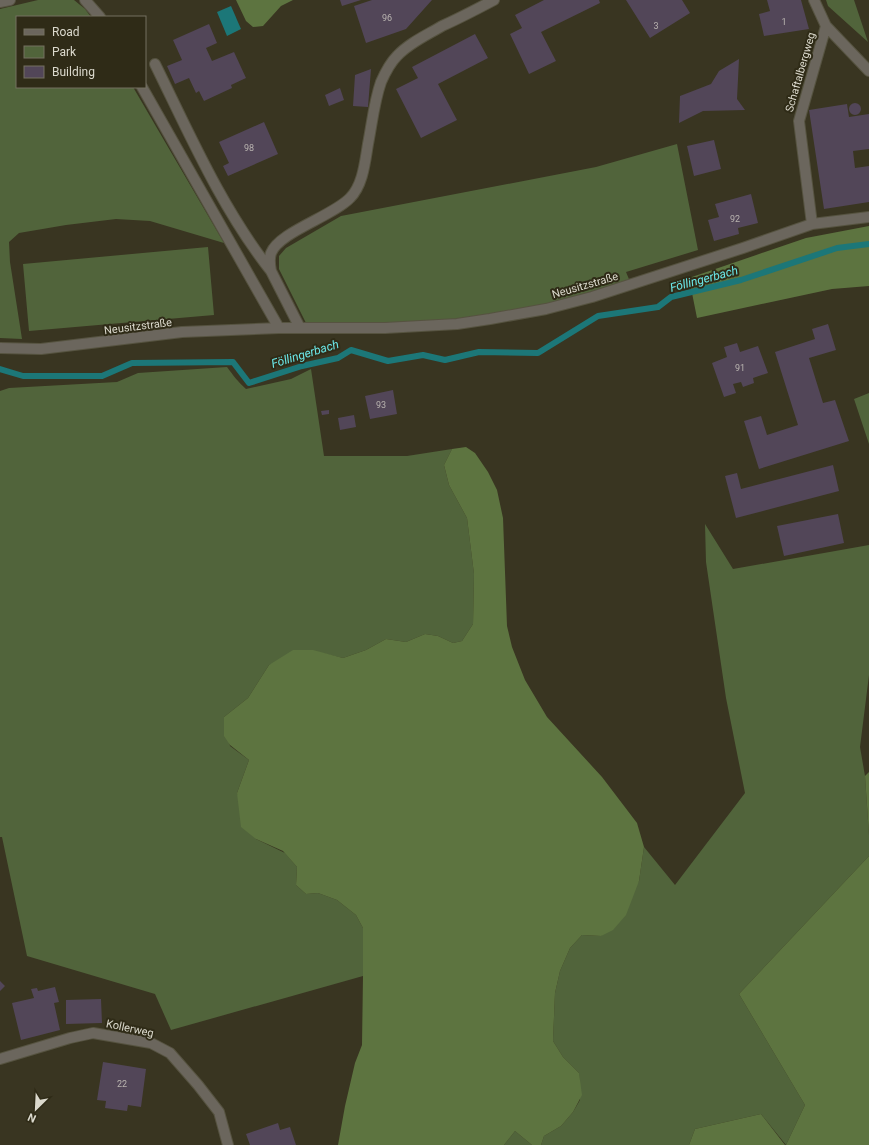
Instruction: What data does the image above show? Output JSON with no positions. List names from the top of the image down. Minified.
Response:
{"streets":{"street":["Schaftalbergweg","Neusitzstraße","Kollerweg"]},"crossings":[["Schaftalbergweg","Neusitzstraße"]],"water":["Föllingerbach"],"house_numbers":["96","1","3","98","92","91","93","22"],"legend":["Road","Park","Building"],"north":"bottom left"}
